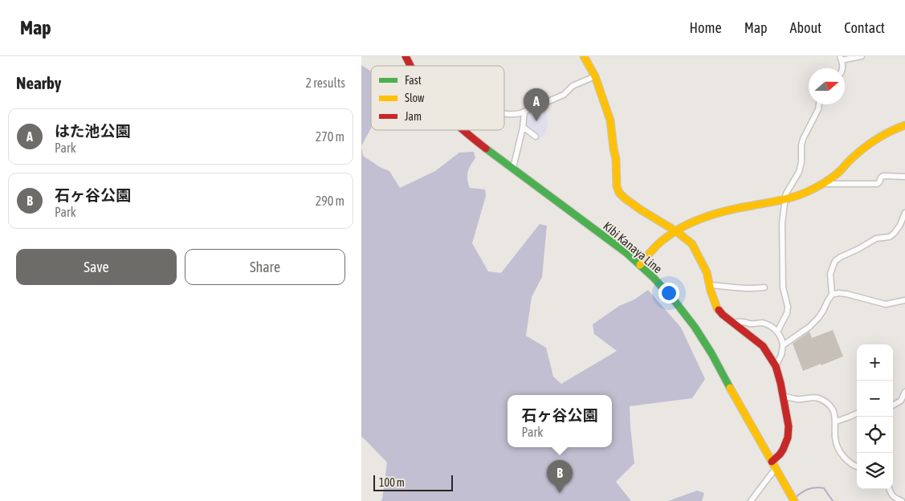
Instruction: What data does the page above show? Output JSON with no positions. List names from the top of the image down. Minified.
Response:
{"streets":{"street":["Kibi Kanaya Line"]},"legend":["Fast","Slow","Jam"],"scale_bar":"100 m","north":"right","page":{"header":"Map","nav":["Home","Map","About","Contact"],"heading":["Nearby","2 results"],"pins":["A","B"],"list":[{"mark":"A","name":"はた池公園","note":"Park","value":"270 m"},{"mark":"B","name":"石ヶ谷公園","note":"Park","value":"290 m"}],"buttons":["Save","Share"],"map_buttons":["+","−"],"popup":["石ヶ谷公園","Park"],"scale":"100 m"}}
